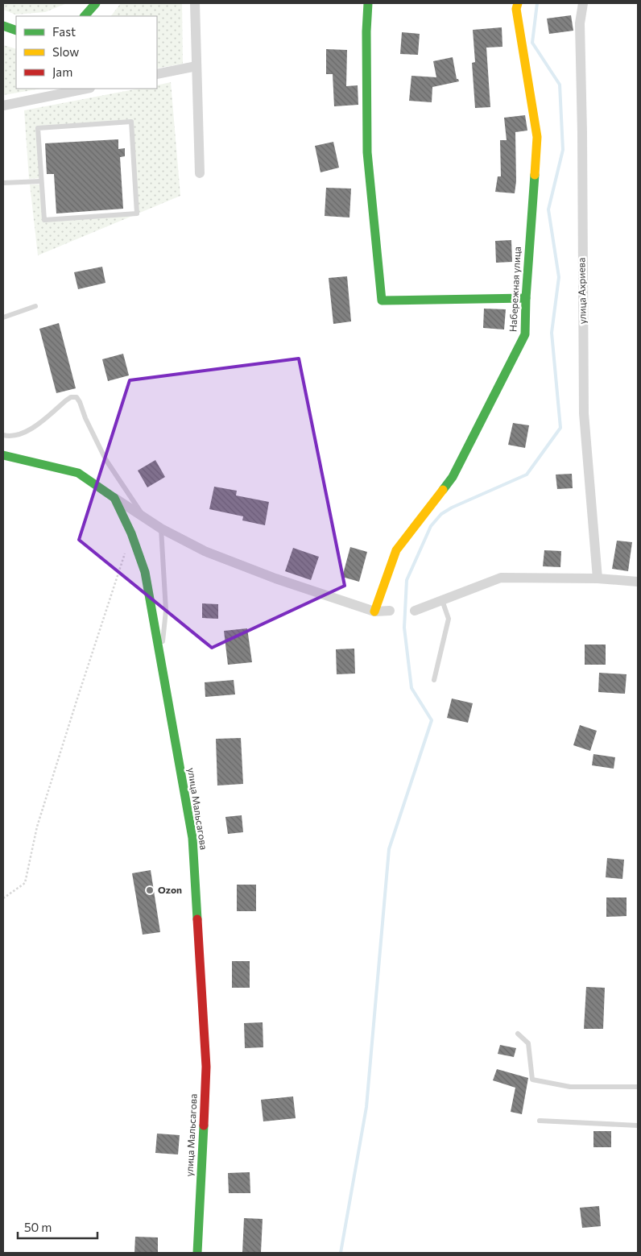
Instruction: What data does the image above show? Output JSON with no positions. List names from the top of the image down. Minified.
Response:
{"streets":{"main road":["Набережная улица","улица Мальсагова"],"street":["улица Ахриева"]},"places":["Ozon"],"legend":["Fast","Slow","Jam"],"scale_bar":"50 m"}
